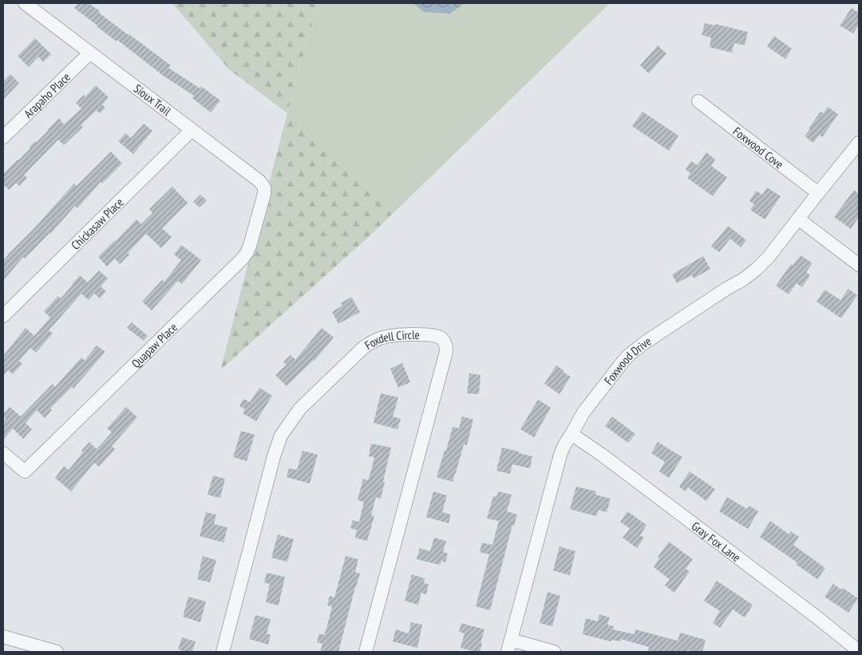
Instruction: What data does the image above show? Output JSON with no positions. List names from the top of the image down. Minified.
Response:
{"streets":{"street":["Arapaho Place","Sioux Trail","Foxwood Cove","Chickasaw Place","Foxdell Circle","Quapaw Place","Foxwood Drive","Gray Fox Lane"]},"crossings":[["Arapaho Place","Sioux Trail"],["Sioux Trail","Chickasaw Place"],["Sioux Trail","Quapaw Place"],["Foxwood Cove","Foxwood Drive"],["Foxwood Drive","Gray Fox Lane"]]}
